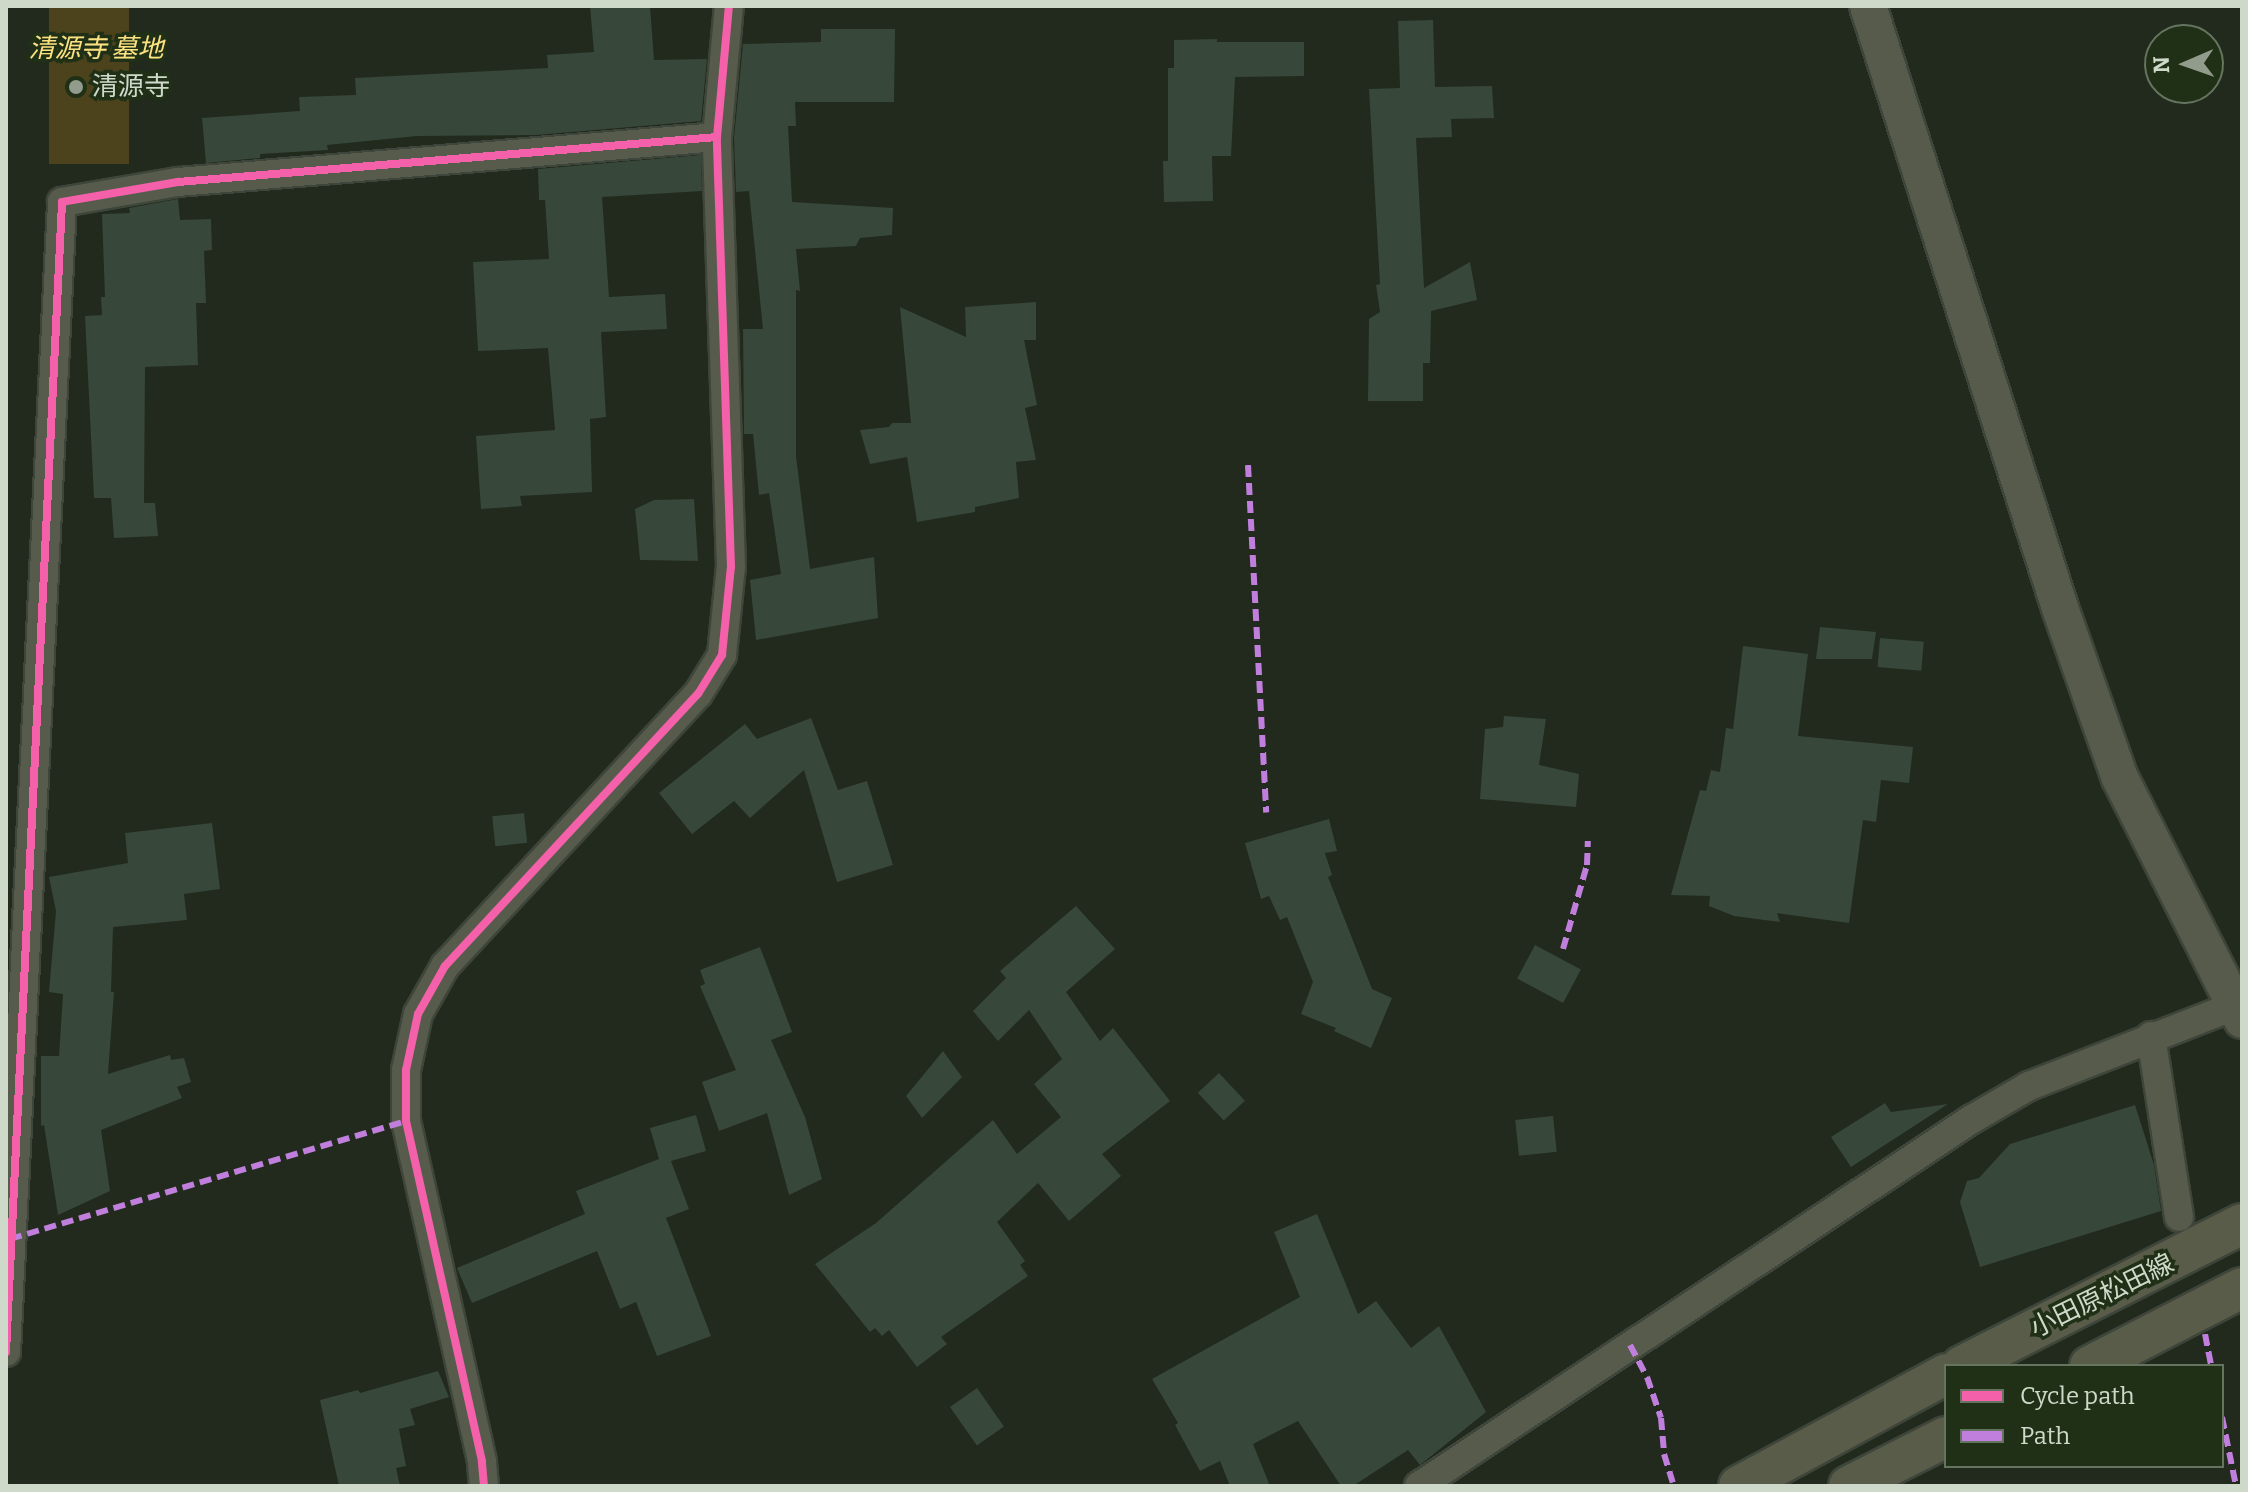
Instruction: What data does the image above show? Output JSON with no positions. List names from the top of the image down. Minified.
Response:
{"streets":{"main road":["小田原松田線"]},"parks":["清源寺 墓地"],"places":["清源寺"],"legend":["Cycle path","Path"],"north":"left"}
